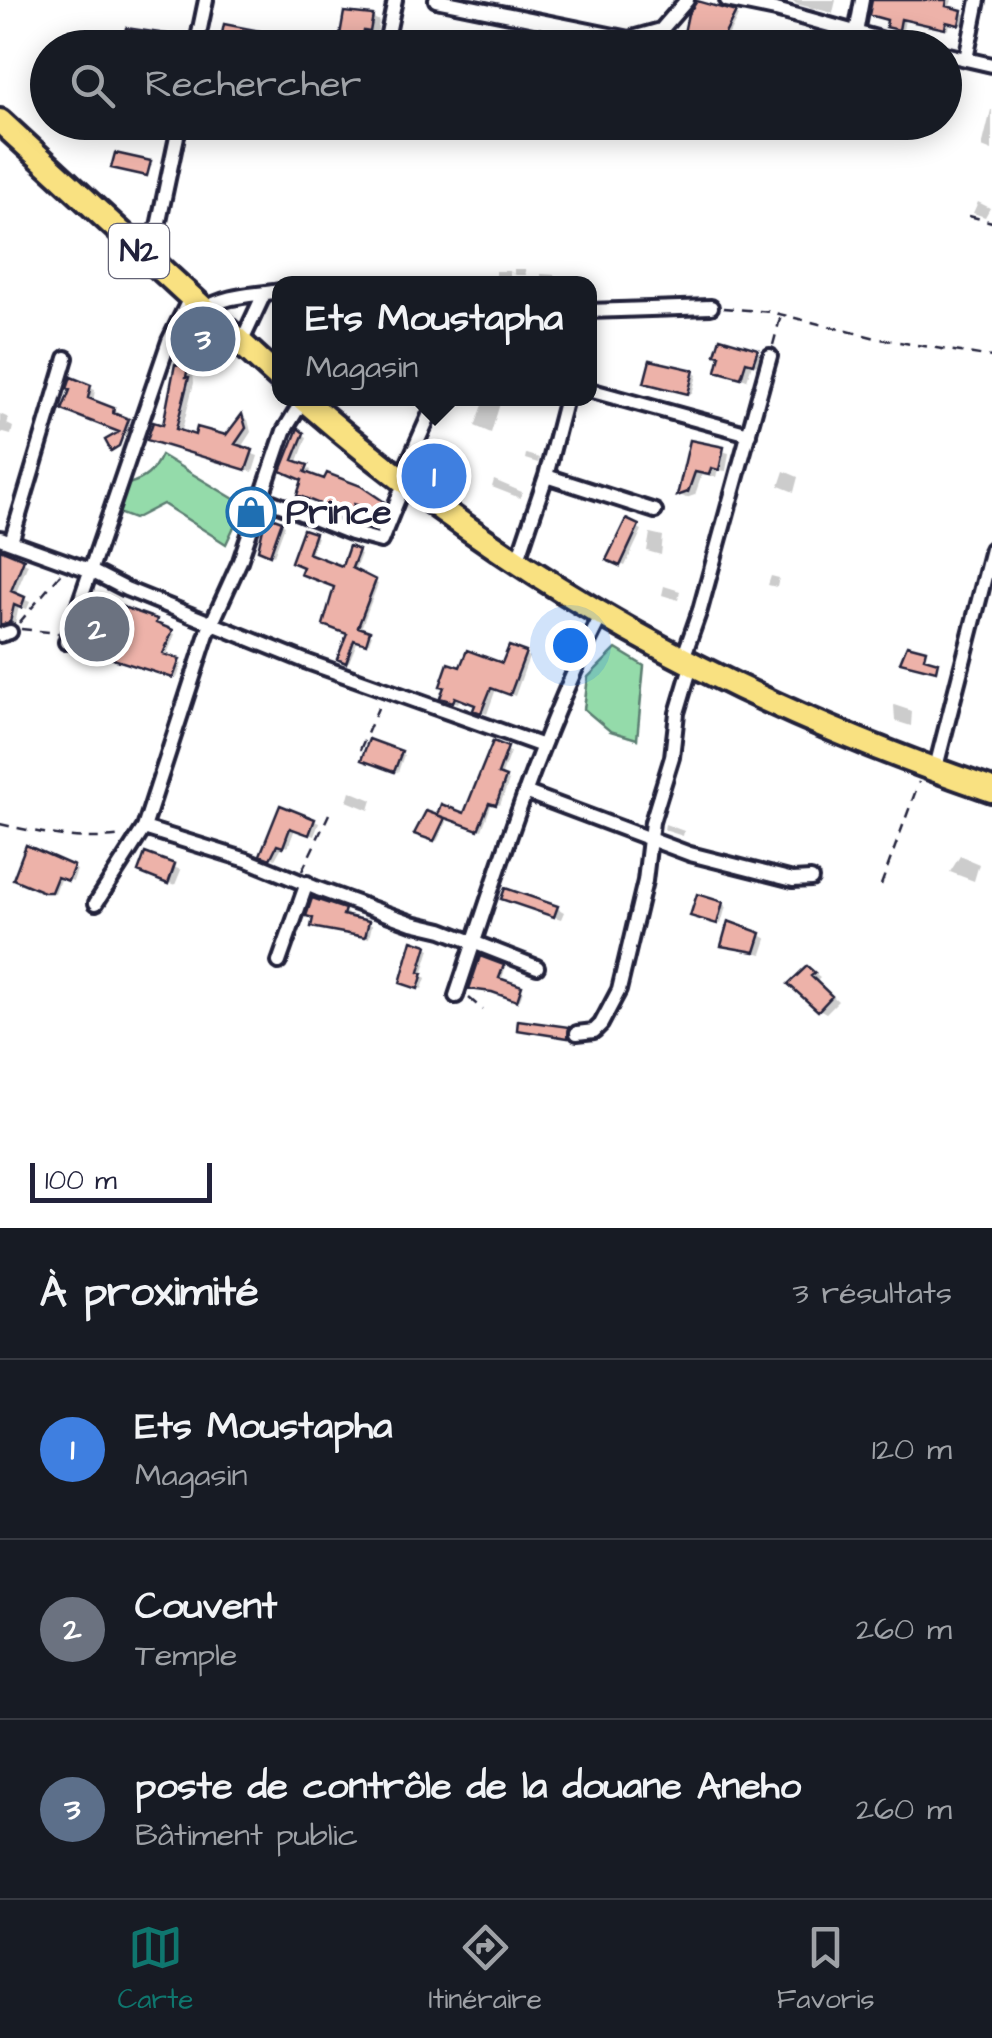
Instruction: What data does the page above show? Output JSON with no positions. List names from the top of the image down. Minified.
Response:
{"streets":{"highway":["N2"]},"places":{"shop":["Prince"]},"scale_bar":"100 m","page":{"search":"Rechercher","popup":["Ets Moustapha","Magasin"],"pins":["3","1","2"],"scale":"100 m","heading":["À proximité","3 résultats"],"list":[{"mark":"1","name":"Ets Moustapha","note":"Magasin","value":"120 m"},{"mark":"2","name":"Couvent","note":"Temple","value":"260 m"},{"mark":"3","name":"poste de contrôle de la douane Aneho","note":"Bâtiment public","value":"260 m"}],"nav":["Carte","Itinéraire","Favoris"]}}
